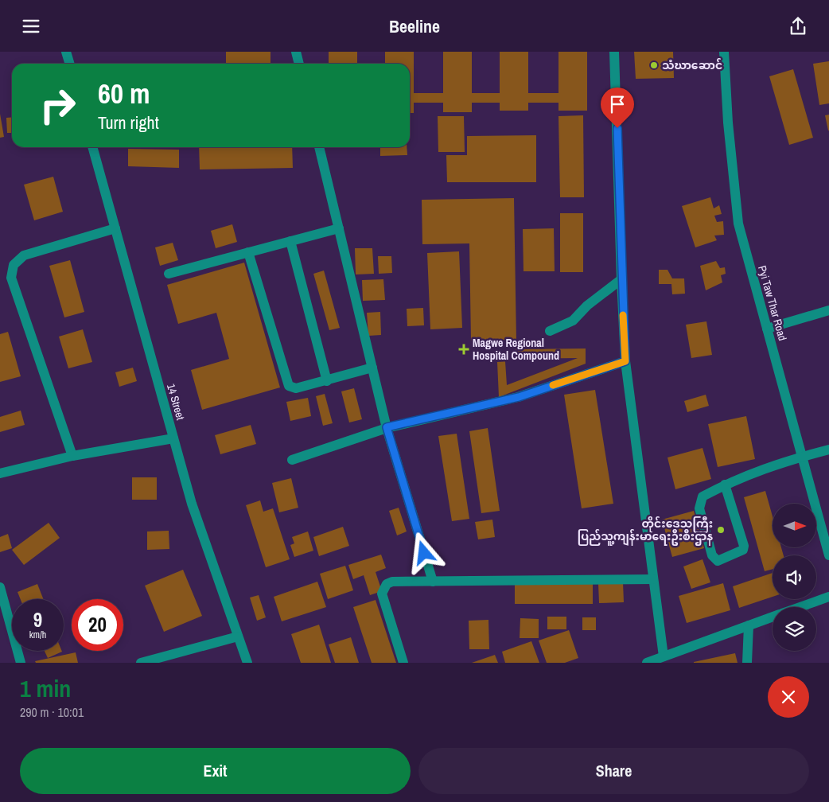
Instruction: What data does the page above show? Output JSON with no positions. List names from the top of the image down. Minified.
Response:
{"streets":{"street":["Pyi Taw Thar Road","14 Street"]},"places":{"other":["သံဃာဆောင်","တိုင်းဒေသကြီး ပြည်သူ့ကျန်းမာရေးဦးစီးဌာန"],"health":["Magwe Regional Hospital Compound"]},"north":"right","page":{"header":"Beeline","turn":["60 m","Turn right"],"speed":"9 km/h","limit":"20","heading":["1 min","290 m · 10:01"],"buttons":["Exit","Share"]}}
